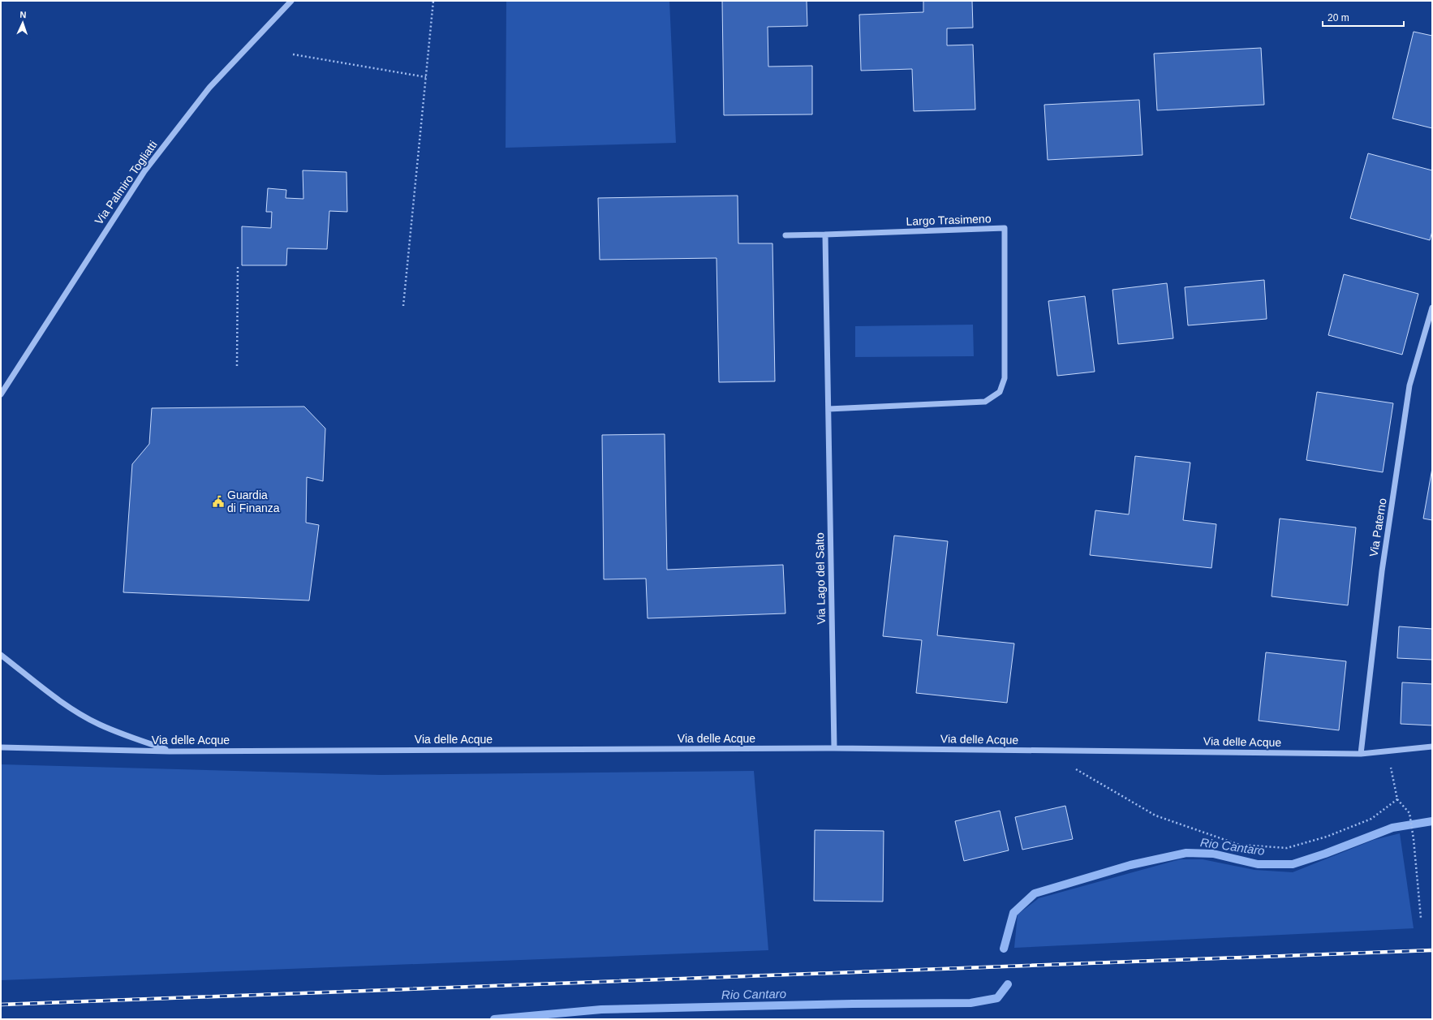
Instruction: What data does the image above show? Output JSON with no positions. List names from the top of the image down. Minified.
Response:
{"streets":{"street":["Via Palmiro Togliatti","Largo Trasimeno","Via Paterno","Via Lago del Salto","Via delle Acque"]},"crossings":[["Largo Trasimeno","Via Lago del Salto"],["Via Paterno","Via delle Acque"],["Via Lago del Salto","Via delle Acque"]],"water":["Rio Cantaro"],"places":{"public building":["Guardia di Finanza"]},"scale_bar":"20 m","north":"top"}
